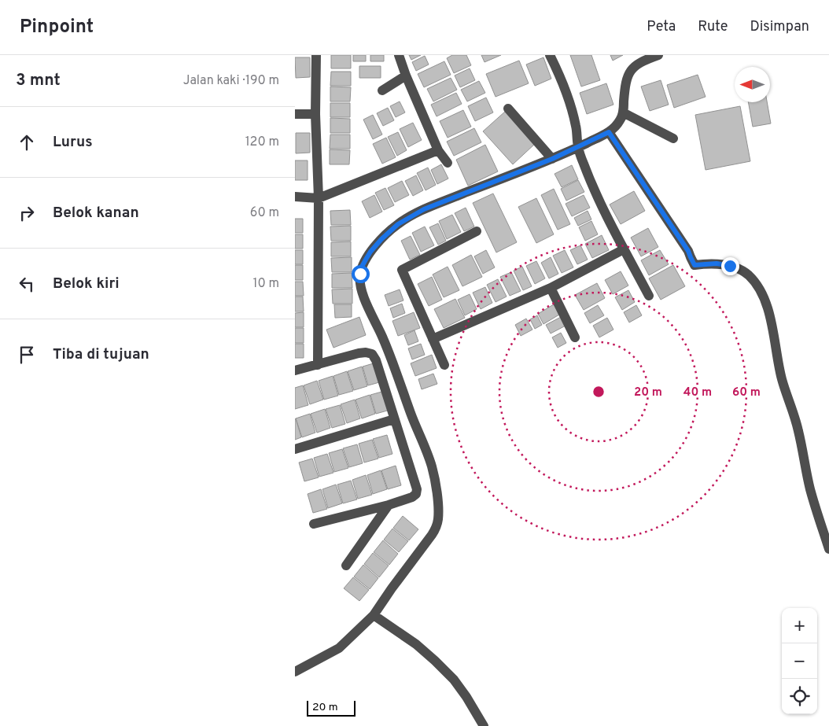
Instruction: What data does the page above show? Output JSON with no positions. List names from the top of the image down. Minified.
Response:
{"scale_bar":"20 m","north":"left","page":{"header":"Pinpoint","nav":["Peta","Rute","Disimpan"],"heading":["3 mnt","Jalan kaki · 190 m"],"list":[["Lurus","120 m"],["Belok kanan","60 m"],["Belok kiri","10 m"],"Tiba di tujuan"],"map_buttons":["+","−"],"scale":"20 m"},"rings":["20 m","40 m","60 m"]}
